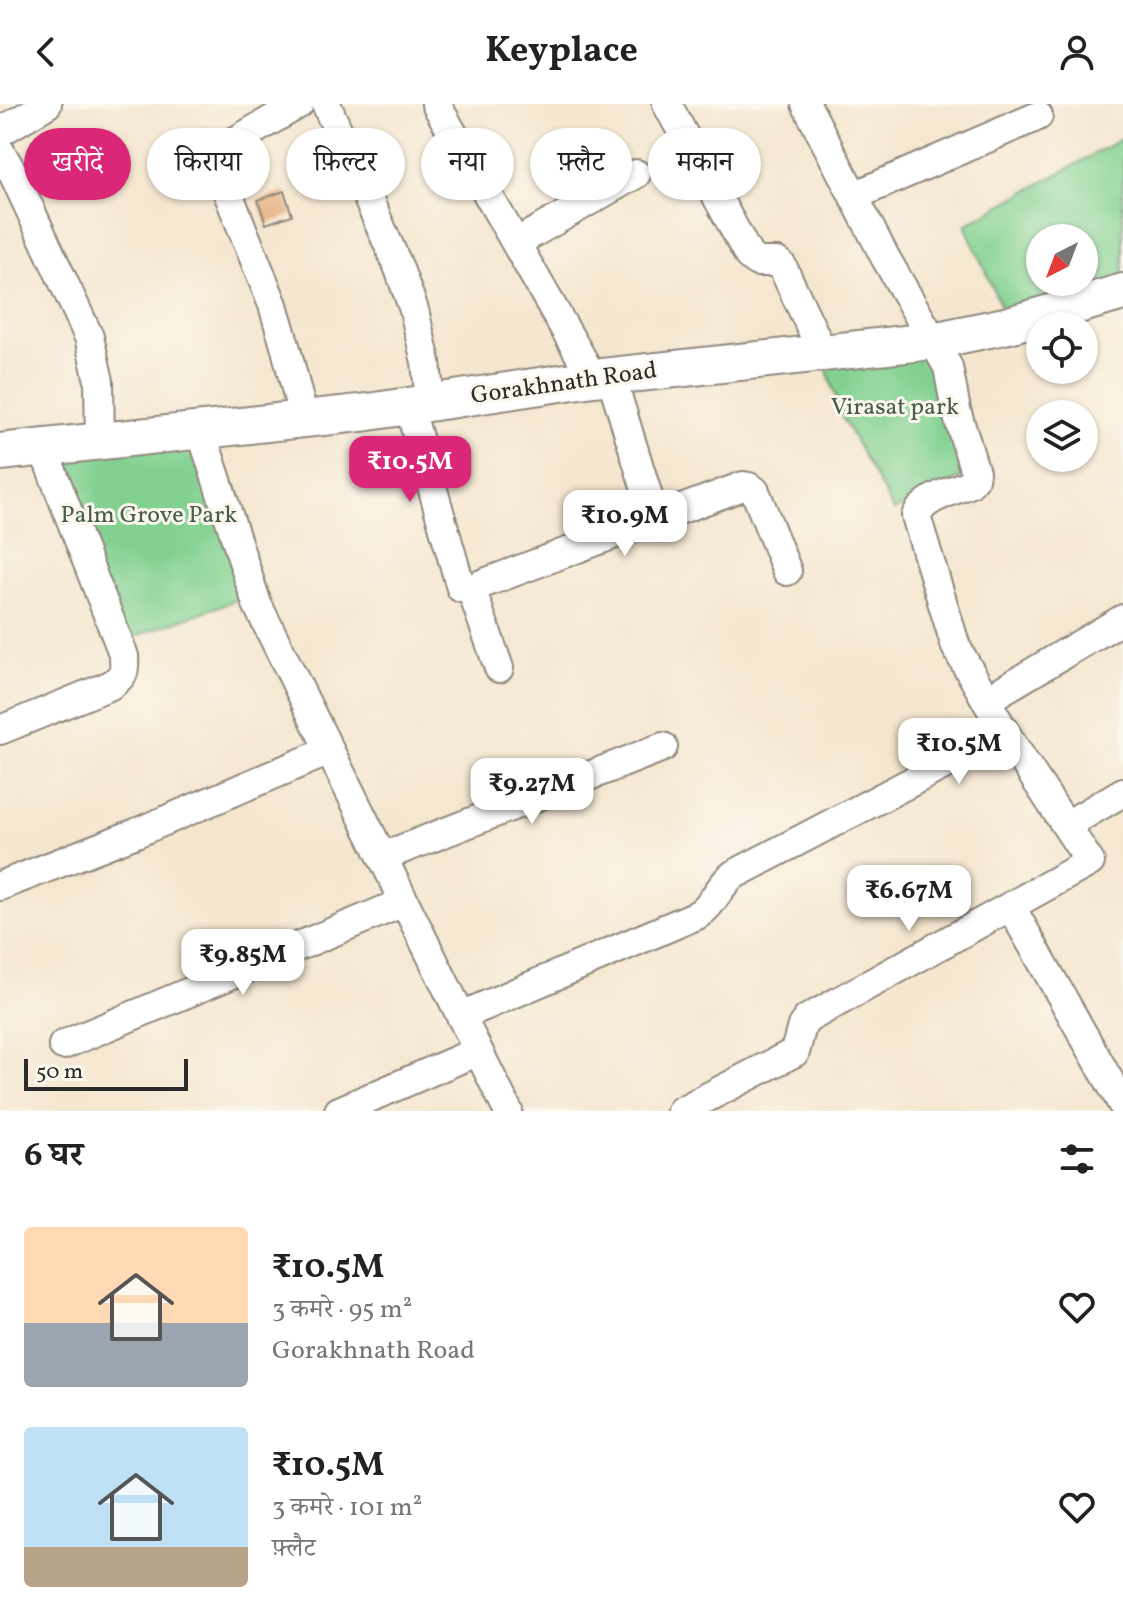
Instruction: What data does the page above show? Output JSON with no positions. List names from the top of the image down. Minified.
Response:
{"streets":{"main road":["Gorakhnath Road"]},"parks":["Virasat park","Palm Grove Park"],"scale_bar":"50 m","north":"bottom left","page":{"header":"Keyplace","chip":["खरीदें","किराया","फ़िल्टर","नया","फ़्लैट","मकान"],"price":["₹10.5M","₹10.9M","₹10.5M","₹9.27M","₹6.67M","₹9.85M"],"scale":"50 m","heading":"6 घर","list":[{"name":"₹10.5M","note":"3 कमरे · 95 m² · Gorakhnath Road"},{"name":"₹10.5M","note":"3 कमरे · 101 m² · फ़्लैट"}]}}
